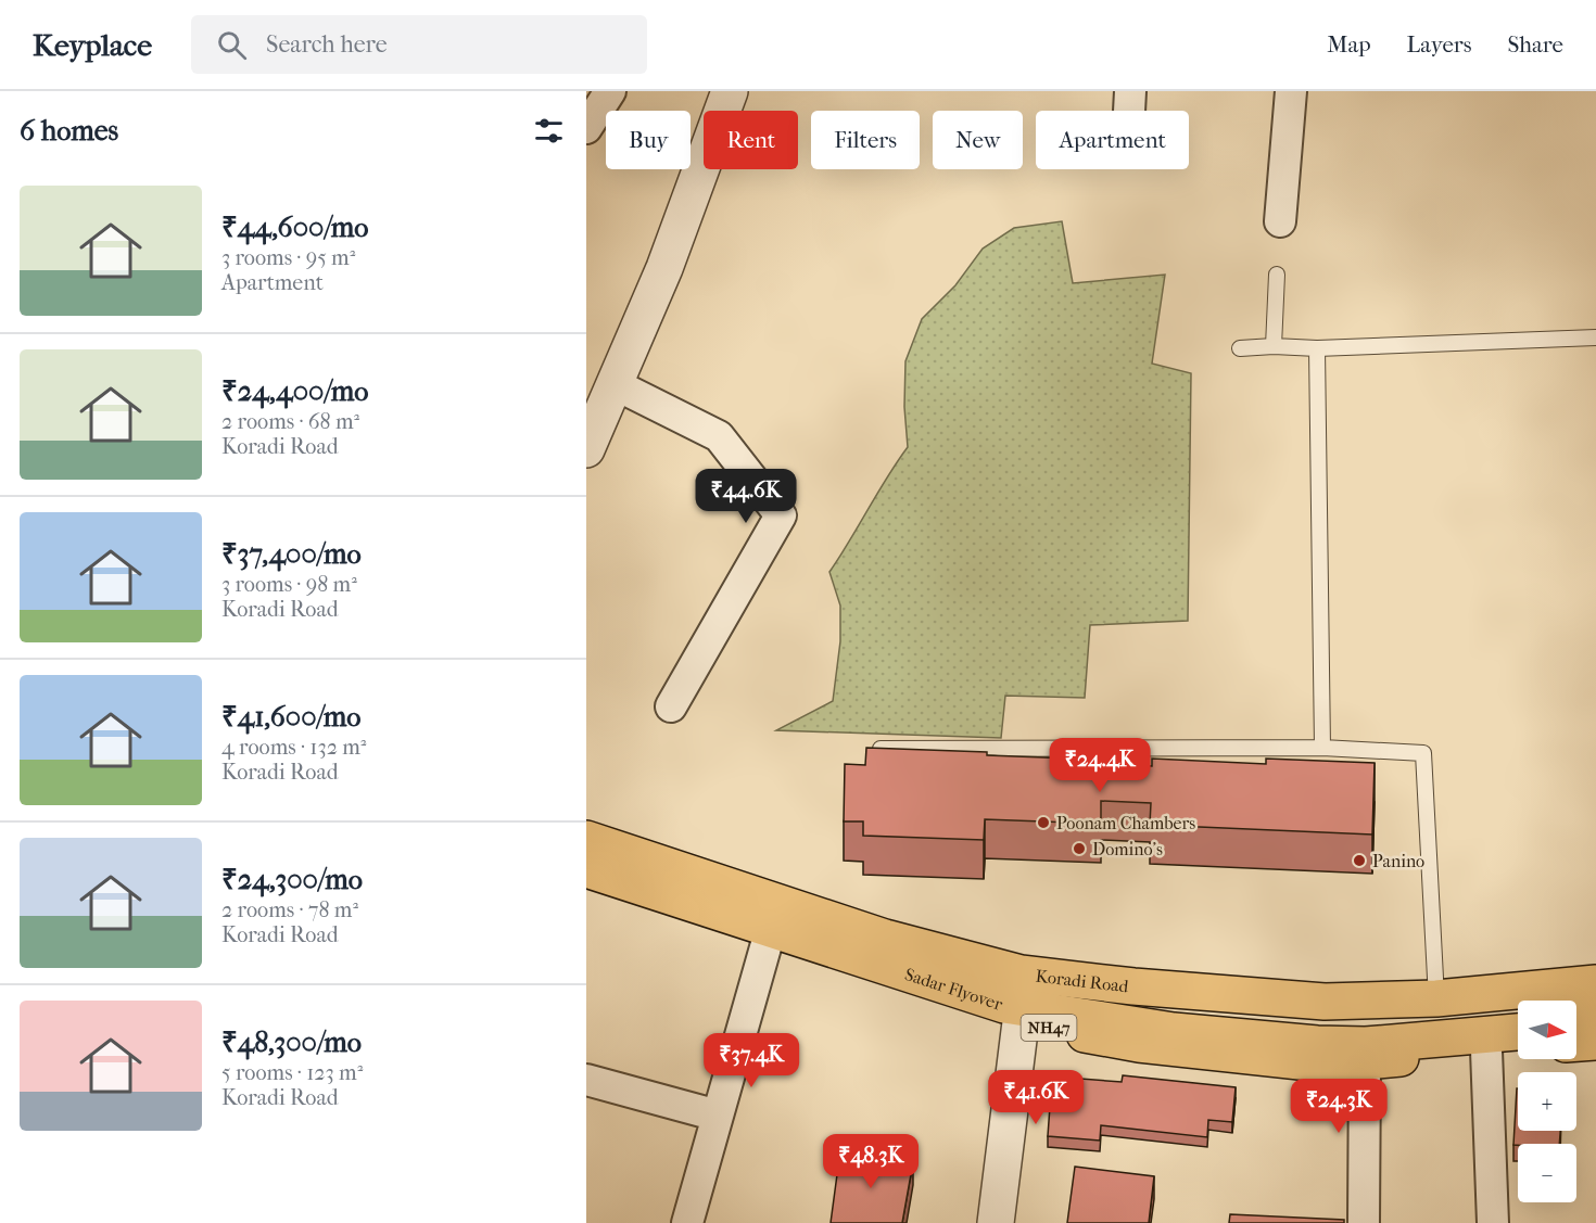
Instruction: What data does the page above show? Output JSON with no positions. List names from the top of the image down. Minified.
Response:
{"streets":{"main road":["Koradi Road","Sadar Flyover","NH47"]},"places":["Poonam Chambers","Domino's","Panino"],"north":"right","page":{"header":"Keyplace","search":"Search here","nav":["Map","Layers","Share"],"heading":"6 homes","chip":["Buy","Rent","Filters","New","Apartment"],"list":[{"name":"₹44,600/mo","note":"3 rooms · 95 m² · Apartment"},{"name":"₹24,400/mo","note":"2 rooms · 68 m² · Koradi Road"},{"name":"₹37,400/mo","note":"3 rooms · 98 m² · Koradi Road"},{"name":"₹41,600/mo","note":"4 rooms · 132 m² · Koradi Road"},{"name":"₹24,300/mo","note":"2 rooms · 78 m² · Koradi Road"},{"name":"₹48,300/mo","note":"5 rooms · 123 m² · Koradi Road"}],"price":["₹44.6K","₹24.4K","₹37.4K","₹41.6K","₹24.3K","₹48.3K"],"map_buttons":["+","−"]}}
